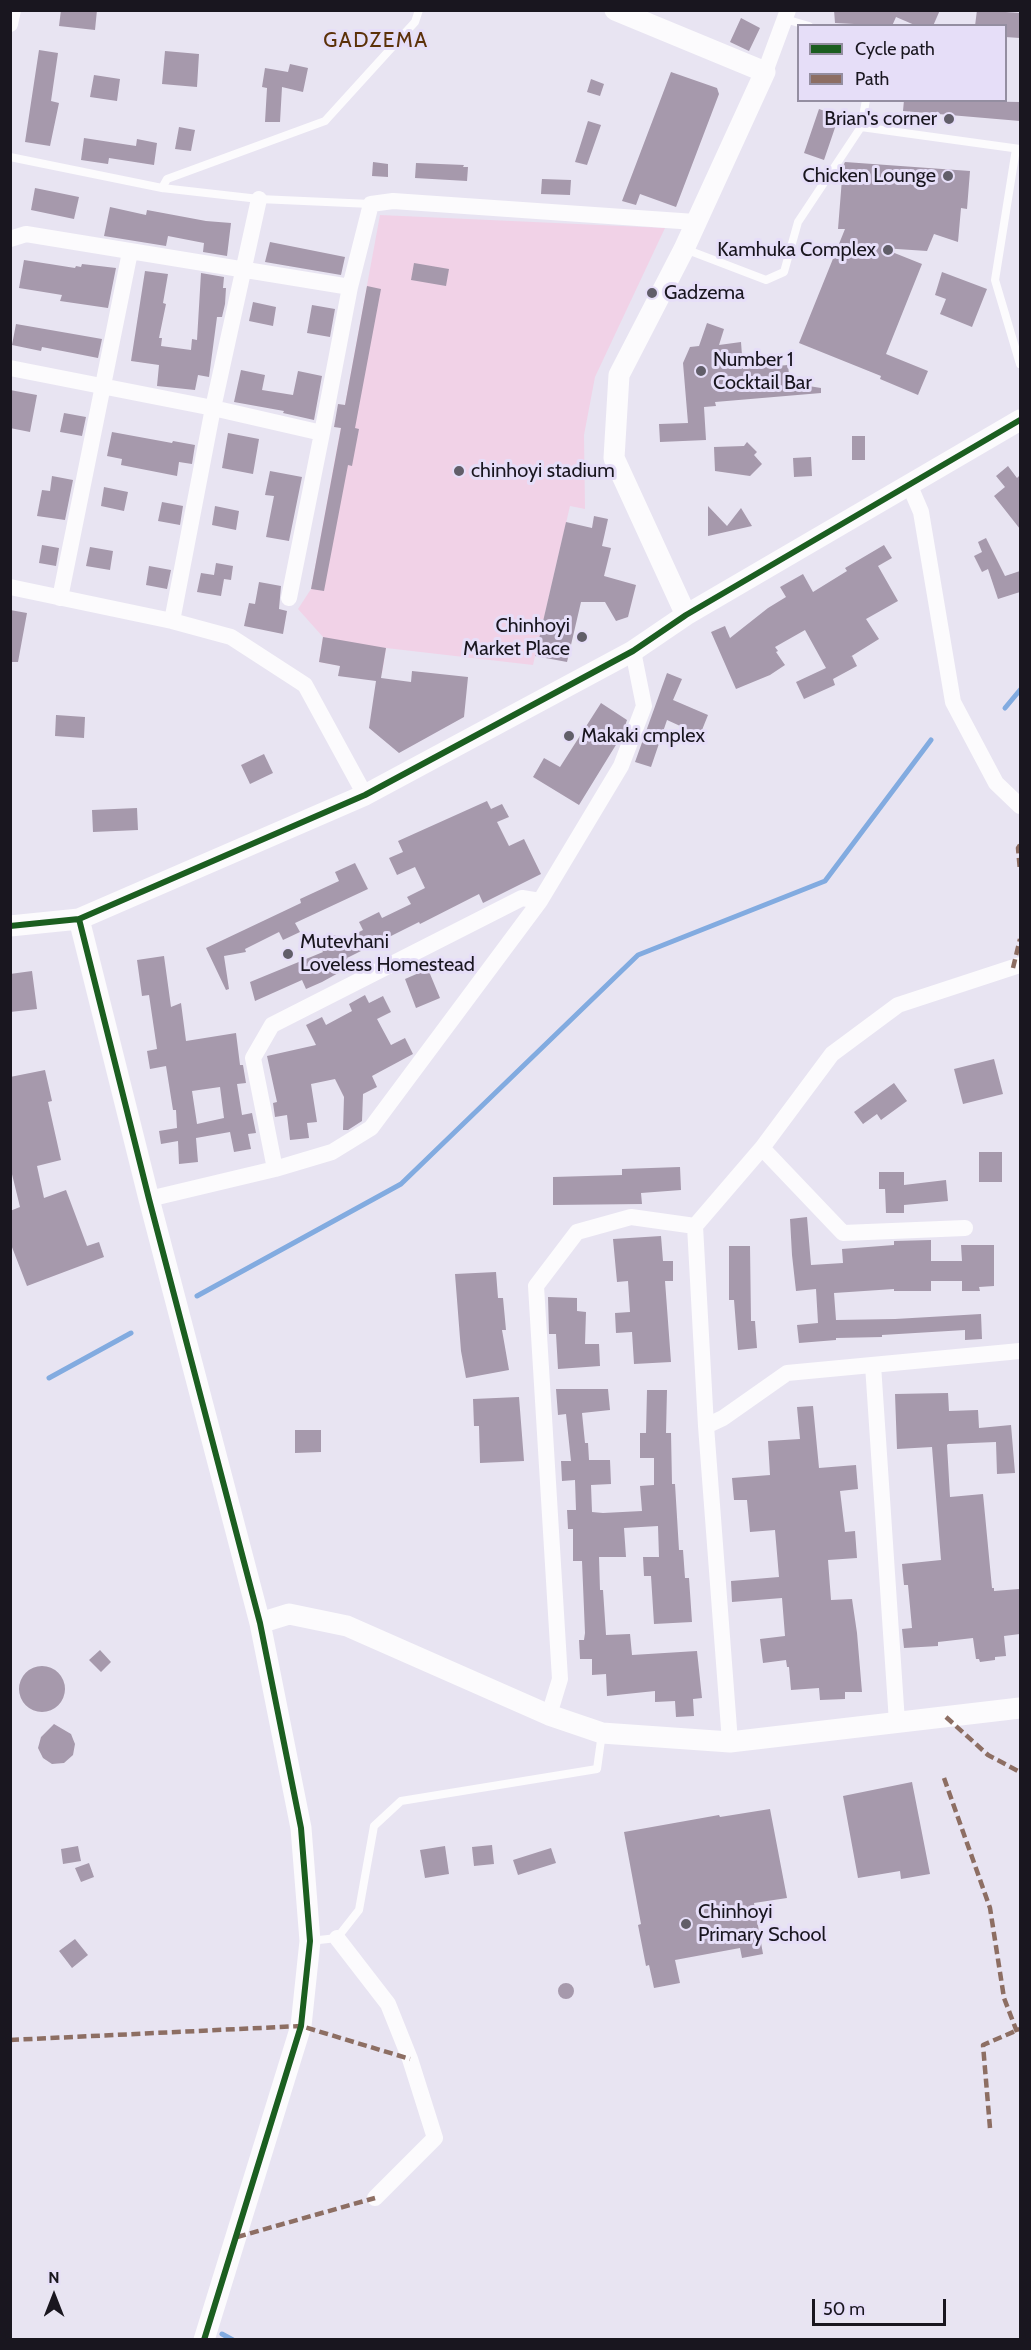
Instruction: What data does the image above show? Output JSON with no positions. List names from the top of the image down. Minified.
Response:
{"districts":["GADZEMA"],"places":["Brian's corner","Chicken Lounge","Kamhuka Complex","Gadzema","Number 1 Cocktail Bar","chinhoyi stadium","Chinhoyi Market Place","Makaki cmplex","Mutevhani Loveless Homestead","Chinhoyi Primary School"],"legend":["Cycle path","Path"],"scale_bar":"50 m","north":"top"}
